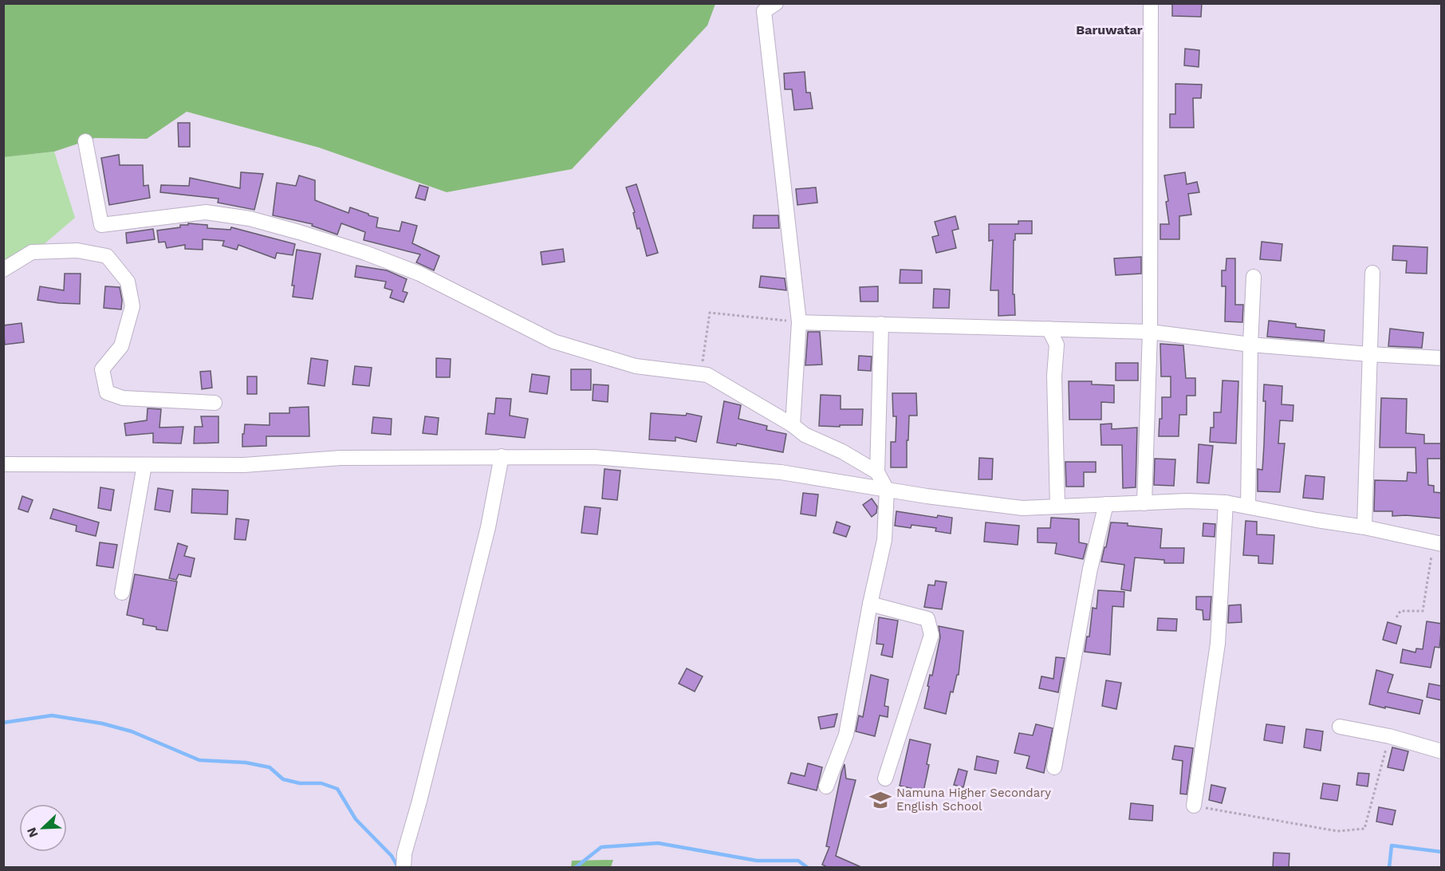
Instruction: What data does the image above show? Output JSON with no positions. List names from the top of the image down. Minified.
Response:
{"districts":["Baruwatar"],"places":{"school or university":["Namuna Higher Secondary English School"]},"north":"bottom left"}
